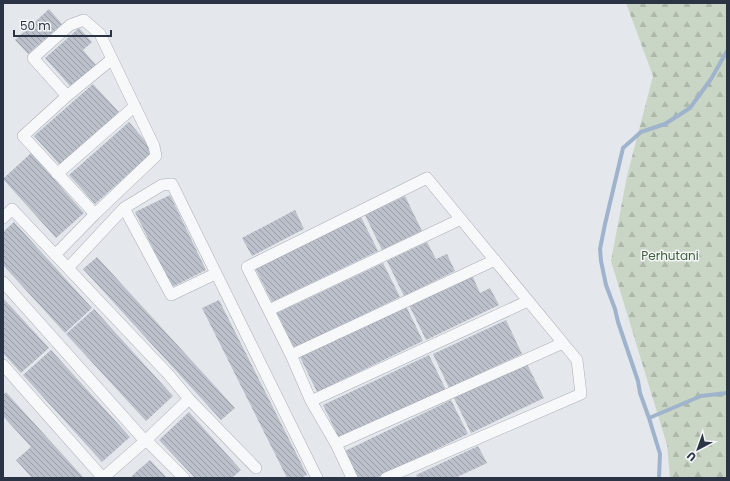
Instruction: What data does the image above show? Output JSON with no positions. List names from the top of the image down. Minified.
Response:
{"parks":["Perhutani"],"scale_bar":"50 m","north":"bottom left"}
